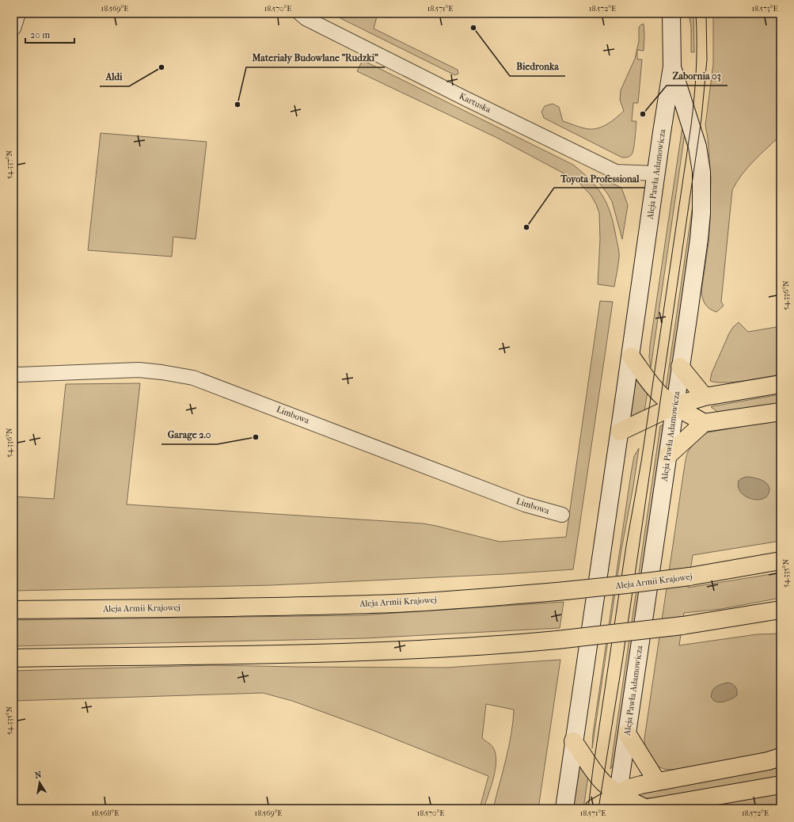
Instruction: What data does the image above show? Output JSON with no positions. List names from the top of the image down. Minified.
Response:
{"streets":{"main road":["Aleja Pawła Adamowicza","Aleja Armii Krajowej"],"street":["Kartuska","Limbowa"]},"crossings":[["Kartuska","Aleja Pawła Adamowicza"]],"places":["Biedronka","Aldi","Materiały Budowlane \"Rudzki\"","Zabornia 03","Toyota Professional","Garage 2.0"],"scale_bar":"20 m","north":"top","coordinates":["18.569°E","18.570°E","18.571°E","18.572°E","18.573°E","54.337°N","54.336°N","54.335°N","18.568°E"]}
